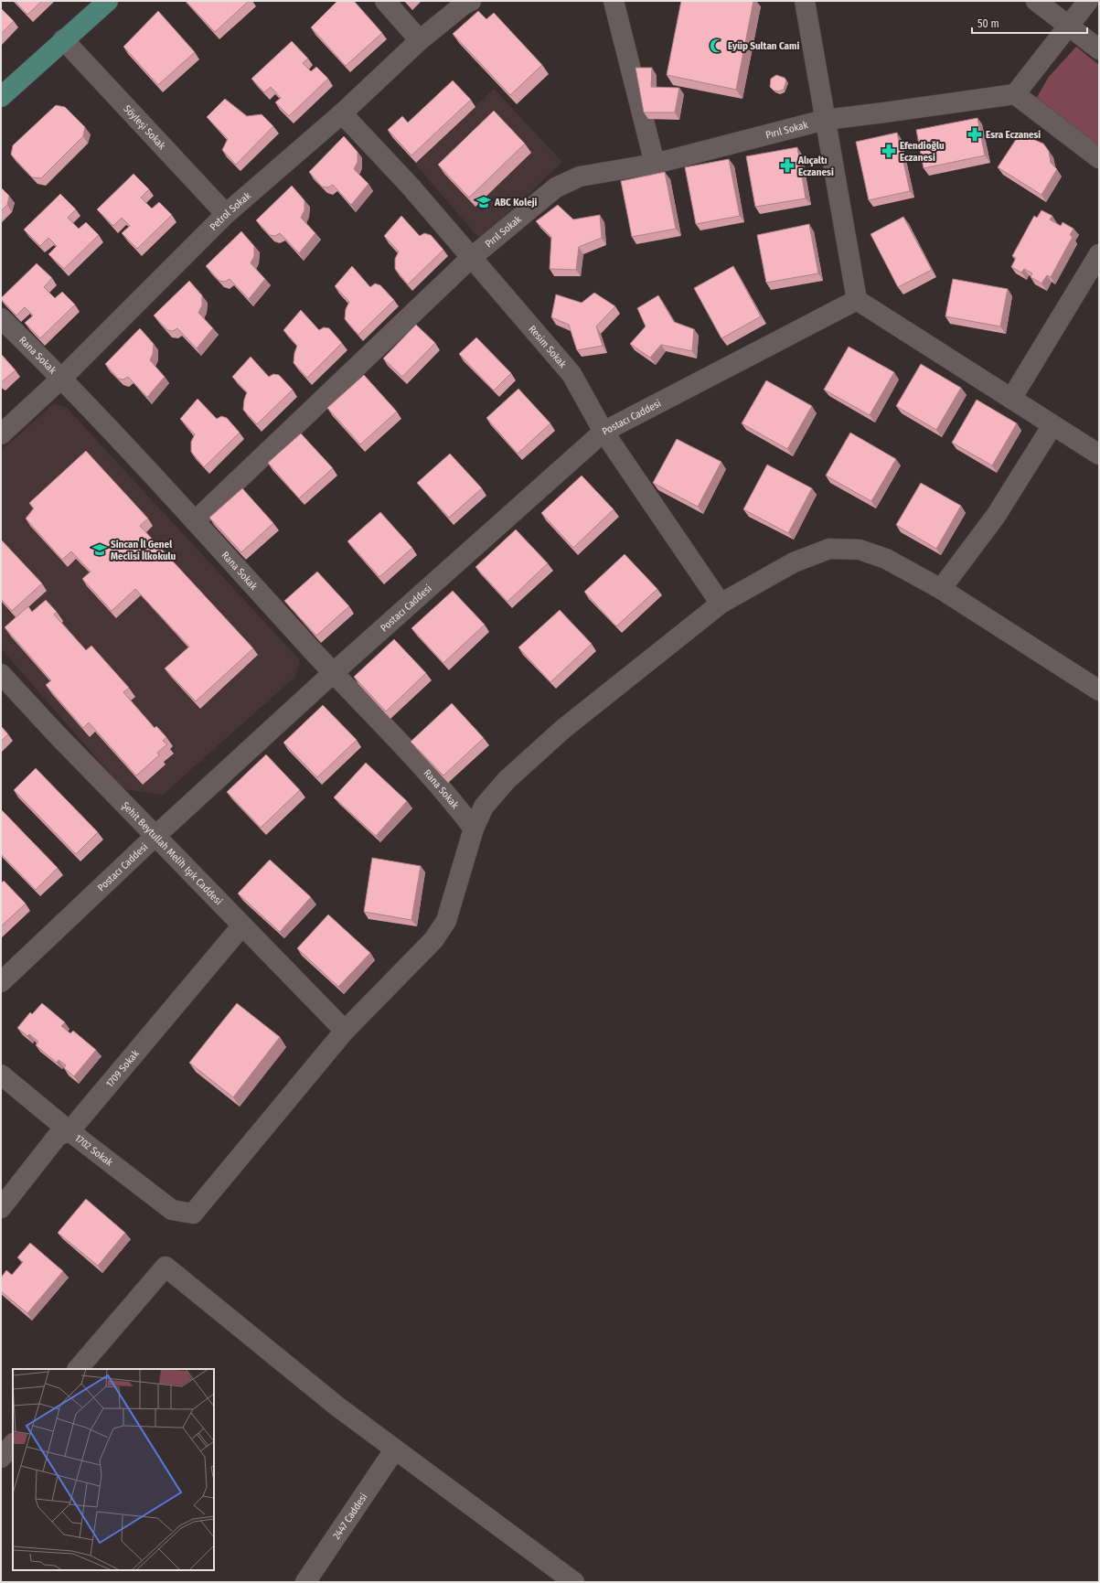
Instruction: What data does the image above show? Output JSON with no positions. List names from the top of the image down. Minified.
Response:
{"streets":{"street":["Söyleşi Sokak","Pırıl Sokak","Petrol Sokak","Resim Sokak","Rana Sokak","Postacı Caddesi","Şehit Beytullah Melih Işık Caddesi","1709 Sokak","1702 Sokak","2447 Caddesi"]},"crossings":[["Söyleşi Sokak","Petrol Sokak"],["Pırıl Sokak","Resim Sokak"],["Pırıl Sokak","Rana Sokak"],["Petrol Sokak","Resim Sokak"],["Petrol Sokak","Rana Sokak"],["Resim Sokak","Postacı Caddesi"],["Rana Sokak","Postacı Caddesi"],["Postacı Caddesi","Şehit Beytullah Melih Işık Caddesi"],["Şehit Beytullah Melih Işık Caddesi","1709 Sokak"],["Şehit Beytullah Melih Işık Caddesi","1702 Sokak"],["1709 Sokak","1702 Sokak"]],"places":{"mosque":["Eyüp Sultan Cami"],"pharmacy":["Esra Eczanesi","Efendioğlu Eczanesi","Alıçaltı Eczanesi"],"school or university":["ABC Koleji","Sincan İl Genel Meclisi İlkokulu"]},"scale_bar":"50 m"}
